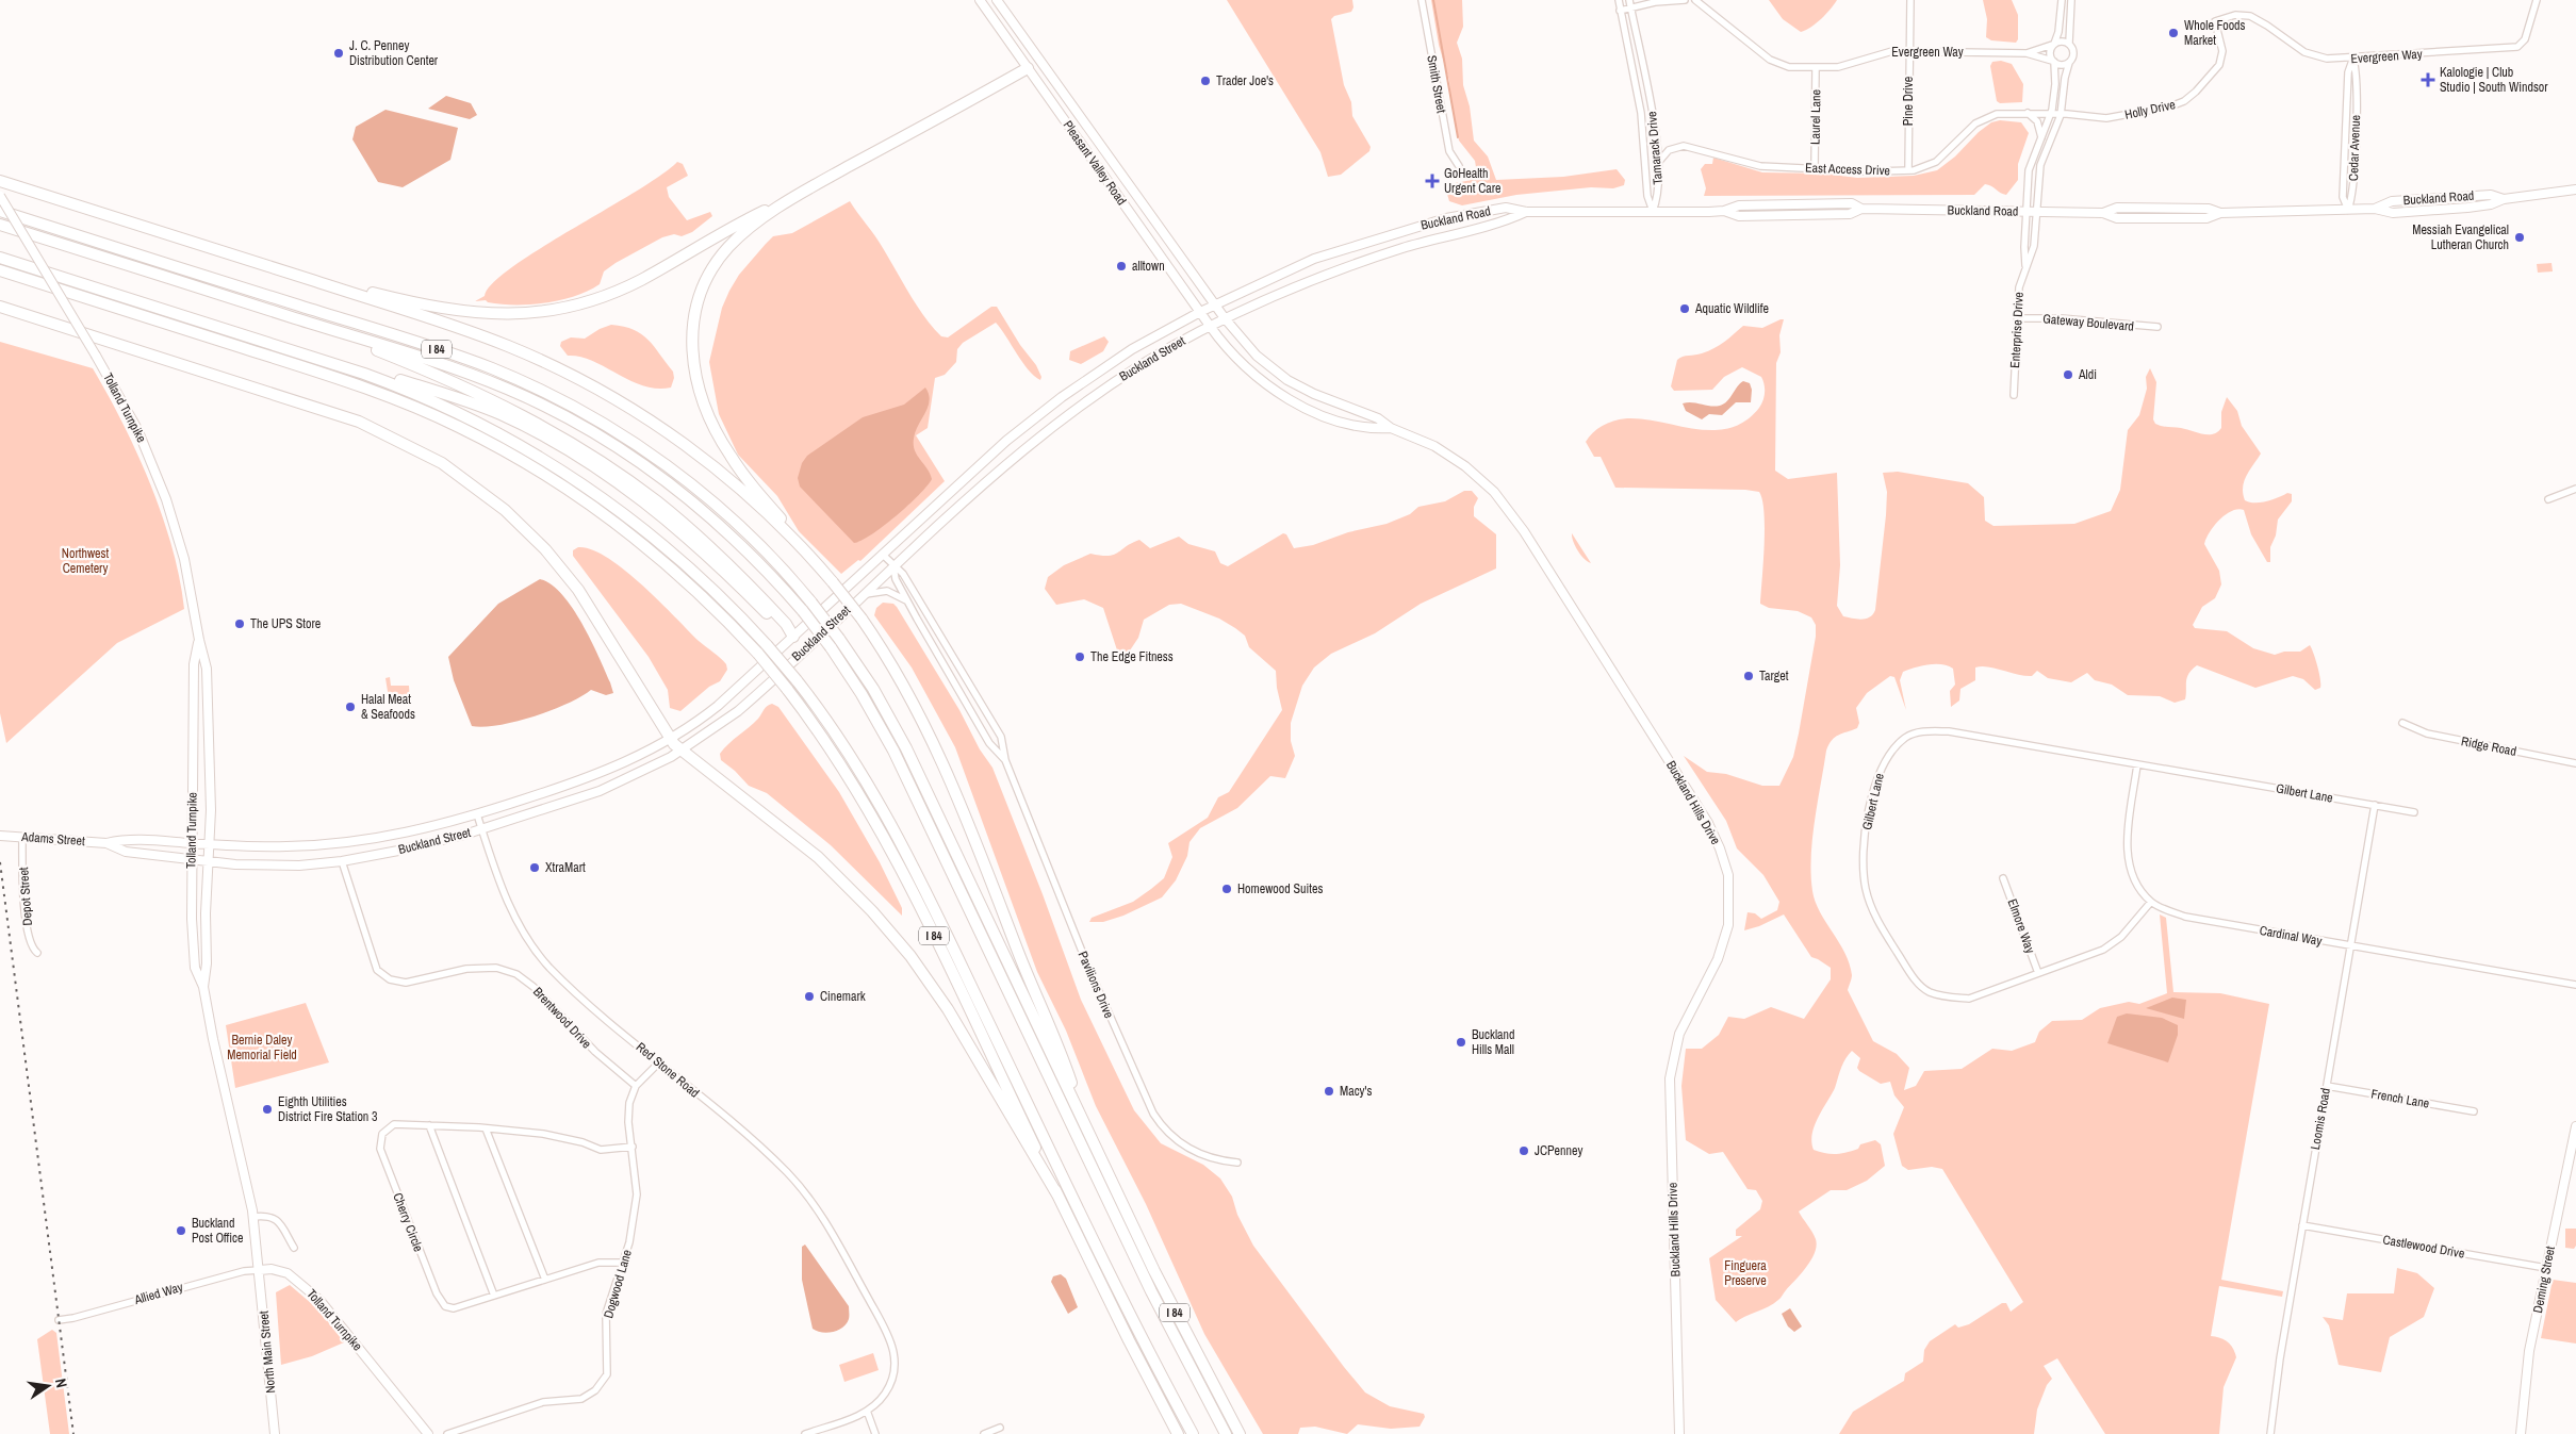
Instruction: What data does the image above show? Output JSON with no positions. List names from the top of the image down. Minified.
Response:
{"streets":{"highway":["I 84"],"main road":["Pleasant Valley Road","Buckland Road","Buckland Street","Tolland Turnpike","Buckland Hills Drive","Adams Street","Deming Street","North Main Street"],"street":["Evergreen Way","Smith Street","Pine Drive","Holly Drive","Laurel Lane","Tamarack Drive","Cedar Avenue","East Access Drive","Gateway Boulevard","Enterprise Drive","Ridge Road","Gilbert Lane","Depot Street","Elmore Way","Cardinal Way","Pavilions Drive","Brentwood Drive","Red Stone Road","French Lane","Loomis Road","Cherry Circle","Castlewood Drive","Dogwood Lane","Allied Way"]},"crossings":[["Evergreen Way","Pine Drive"],["Evergreen Way","Holly Drive"],["Evergreen Way","Laurel Lane"],["Evergreen Way","Cedar Avenue"],["Evergreen Way","Enterprise Drive"],["Pine Drive","East Access Drive"],["Holly Drive","East Access Drive"],["Holly Drive","Enterprise Drive"],["Laurel Lane","East Access Drive"],["Tamarack Drive","East Access Drive"],["Tamarack Drive","Buckland Road"],["Cedar Avenue","Buckland Road"],["Pleasant Valley Road","Buckland Street"],["Pleasant Valley Road","Buckland Hills Drive"],["East Access Drive","Enterprise Drive"],["Buckland Road","Enterprise Drive"],["Buckland Road","Buckland Street"],["Gateway Boulevard","Enterprise Drive"],["Buckland Street","Tolland Turnpike"],["Buckland Street","Buckland Hills Drive"],["Buckland Street","Adams Street"],["Buckland Street","Pavilions Drive"],["Buckland Street","Brentwood Drive"],["Buckland Street","Red Stone Road"],["Tolland Turnpike","Adams Street"],["Tolland Turnpike","Allied Way"],["Tolland Turnpike","North Main Street"],["Gilbert Lane","Elmore Way"],["Gilbert Lane","Cardinal Way"],["Gilbert Lane","Loomis Road"],["Adams Street","Depot Street"],["Cardinal Way","Loomis Road"],["Brentwood Drive","Dogwood Lane"],["Red Stone Road","Dogwood Lane"],["French Lane","Loomis Road"],["Loomis Road","Castlewood Drive"],["Cherry Circle","Dogwood Lane"],["Castlewood Drive","Deming Street"],["Allied Way","North Main Street"]],"parks":["Northwest Cemetery","Bernie Daley Memorial Field","Finguera Preserve"],"places":{"other":["Whole Foods Market","J. C. Penney Distribution Center","Trader Joe's","Messiah Evangelical Lutheran Church","alltown","Aquatic Wildlife","Aldi","The UPS Store","The Edge Fitness","Target","Halal Meat & Seafoods","XtraMart","Homewood Suites","Cinemark","Buckland Hills Mall","Macy's","Eighth Utilities District Fire Station 3","JCPenney","Buckland Post Office"],"health":["Kalologie | Club Studio | South Windsor","GoHealth Urgent Care"]},"north":"right"}
